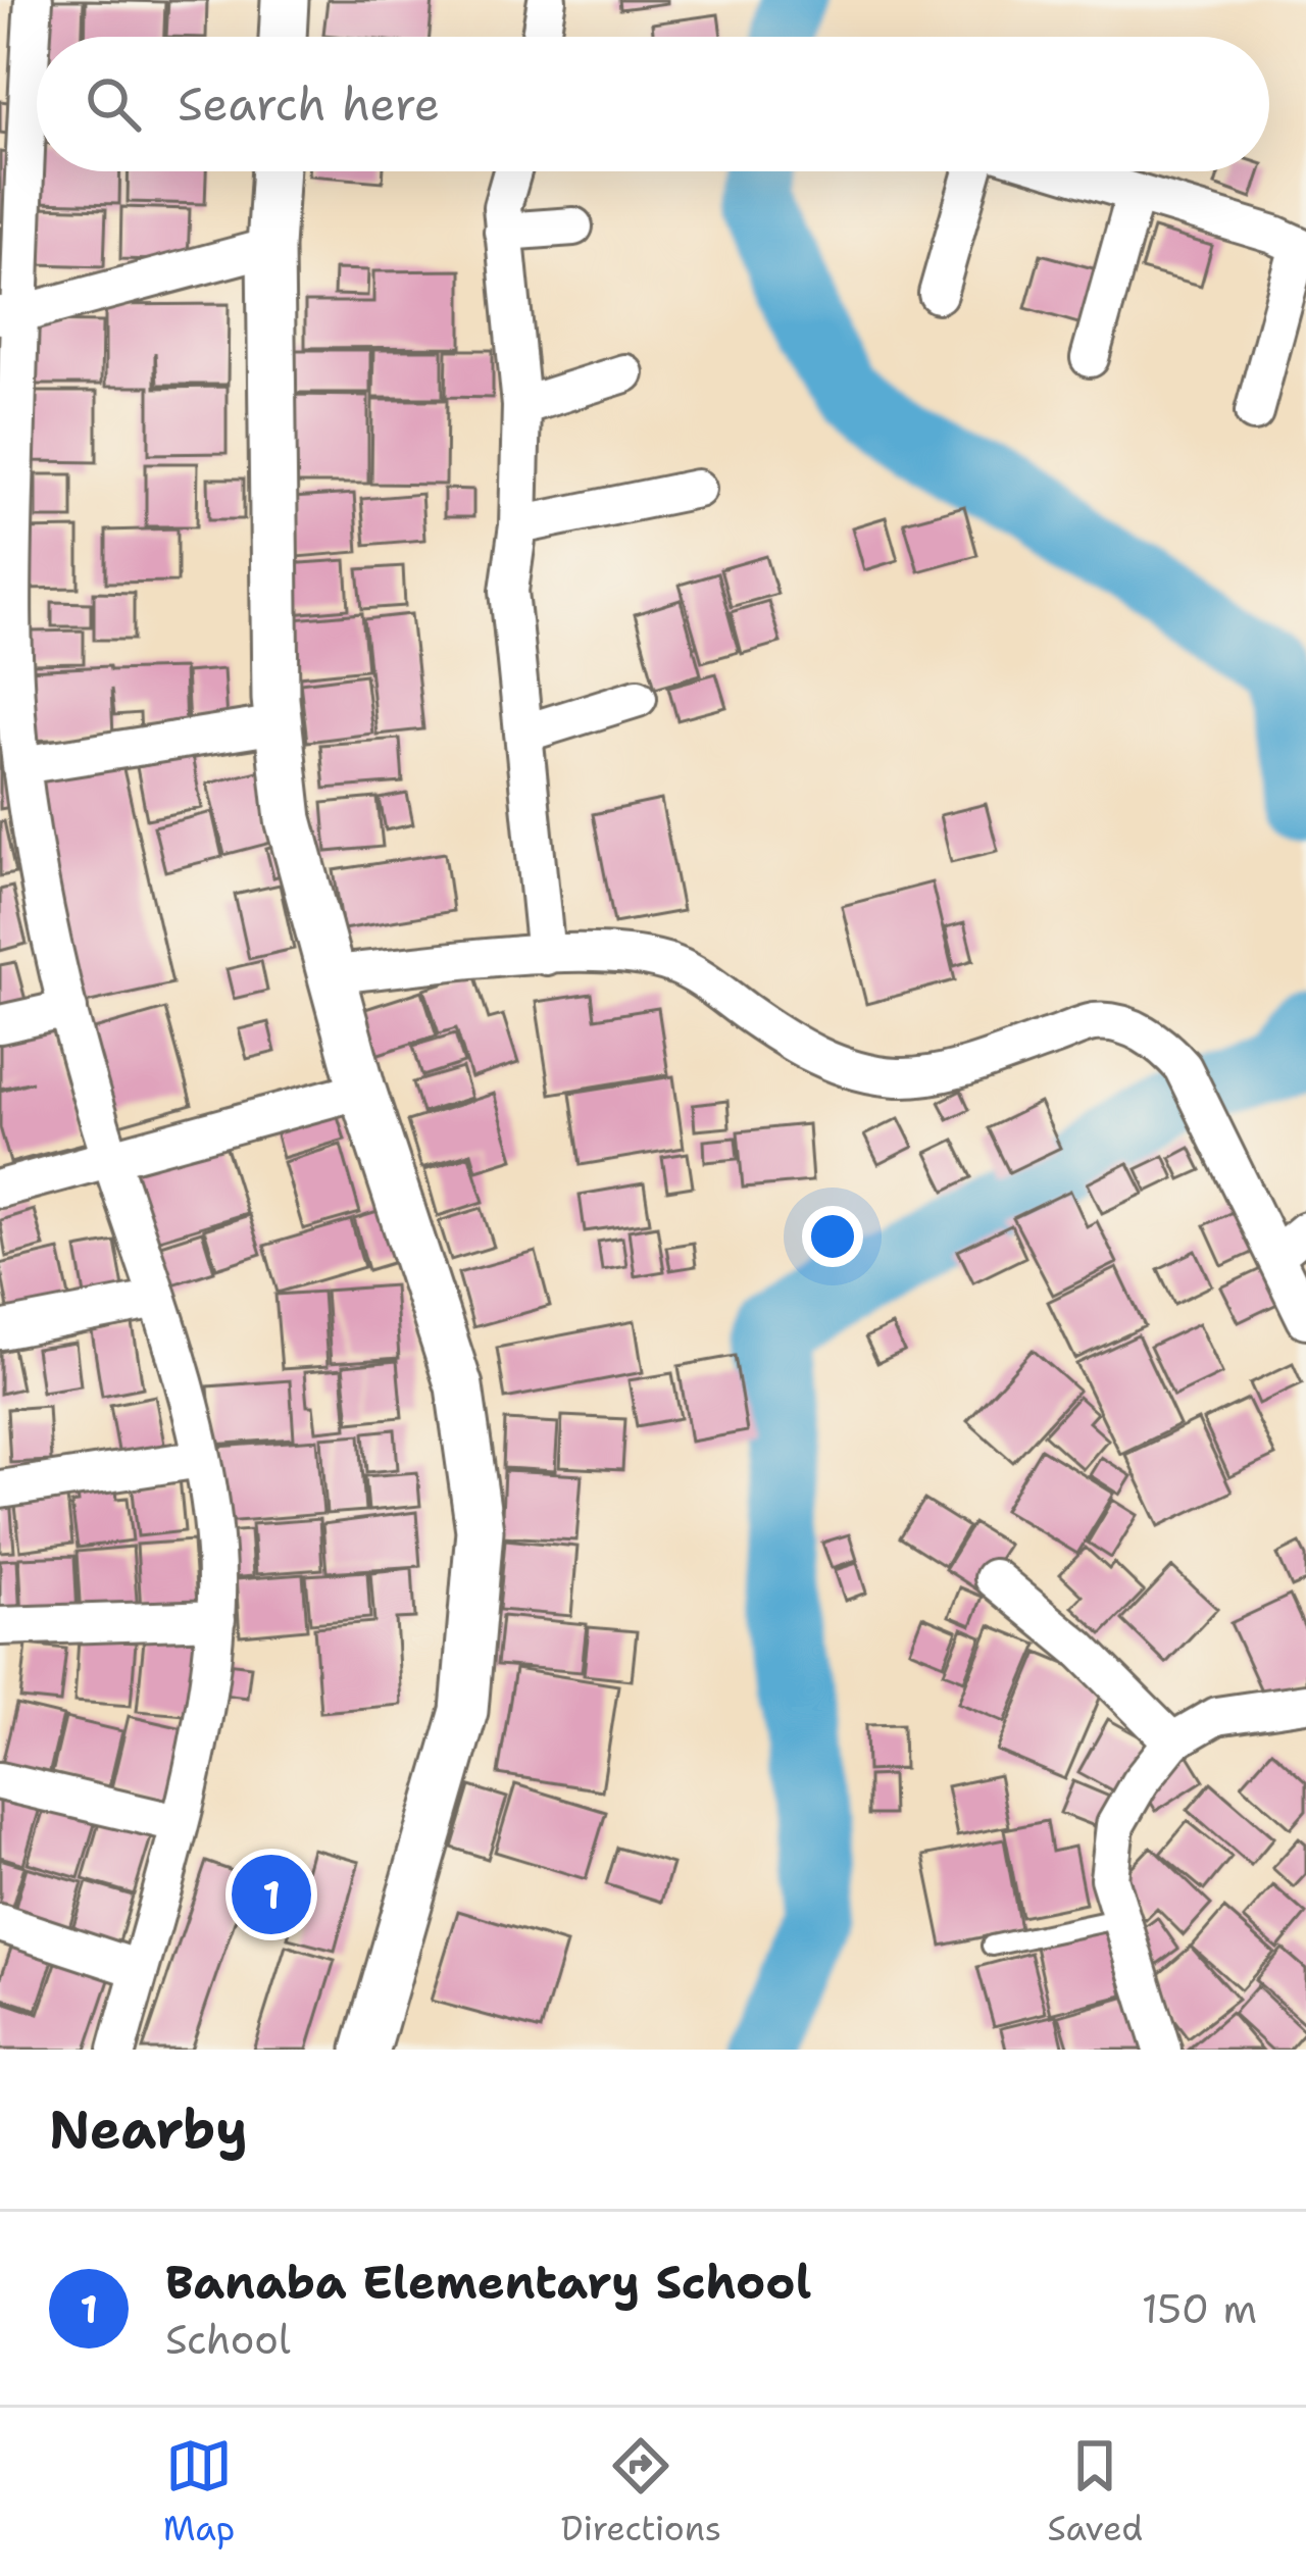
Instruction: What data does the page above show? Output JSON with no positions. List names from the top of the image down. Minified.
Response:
{"page":{"search":"Search here","pins":"1","heading":"Nearby","list":[{"mark":"1","name":"Banaba Elementary School","note":"School","value":"150 m"}],"nav":["Map","Directions","Saved"]}}
